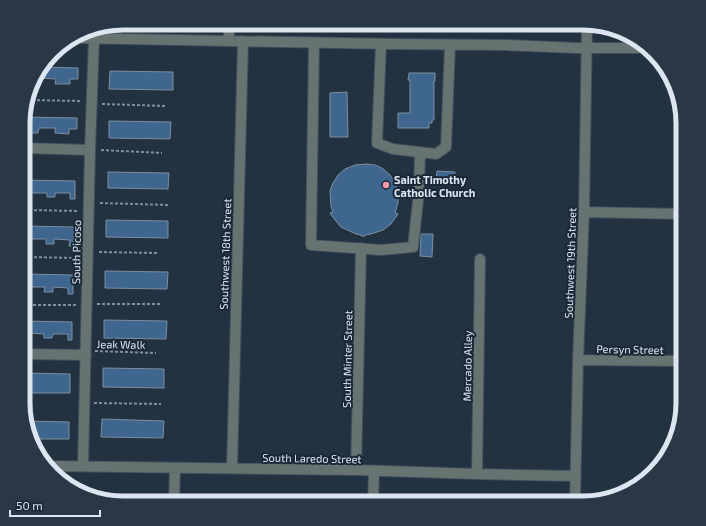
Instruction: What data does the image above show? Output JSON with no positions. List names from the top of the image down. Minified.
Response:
{"streets":{"street":["South Picoso","Southwest 18th Street","Southwest 19th Street","Persyn Street","South Minter Street","Mercado Alley","South Laredo Street"],"path":["Jeak Walk"]},"crossings":[["South Picoso","Jeak Walk"],["South Picoso","South Laredo Street"],["Southwest 18th Street","South Laredo Street"],["Southwest 19th Street","Persyn Street"],["Southwest 19th Street","South Laredo Street"],["South Minter Street","South Laredo Street"],["Mercado Alley","South Laredo Street"]],"places":["Saint Timothy Catholic Church"],"scale_bar":"50 m"}
